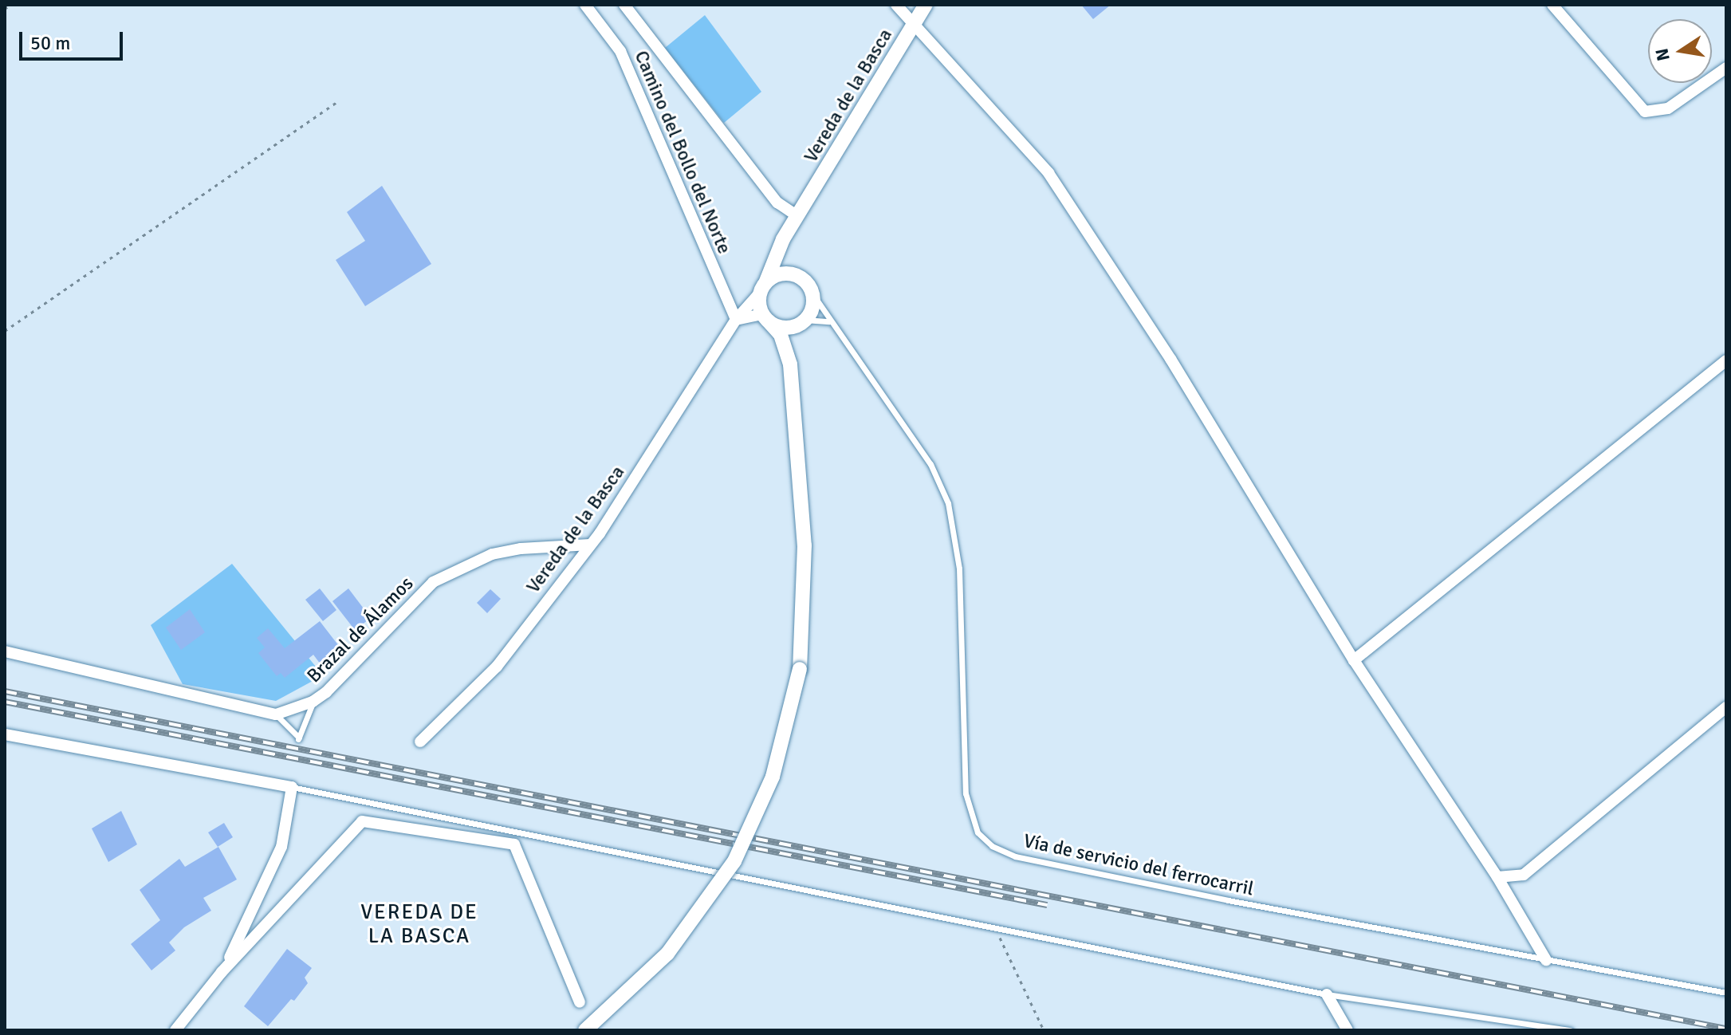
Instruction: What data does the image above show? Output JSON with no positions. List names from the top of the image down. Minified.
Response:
{"streets":{"street":["Vereda de la Basca","Camino del Bollo del Norte","Brazal de Álamos"],"lane":["Vía de servicio del ferrocarril"]},"crossings":[["Vereda de la Basca","Camino del Bollo del Norte"],["Vereda de la Basca","Brazal de Álamos"],["Vereda de la Basca","Vía de servicio del ferrocarril"]],"districts":["VEREDA DE LA BASCA"],"scale_bar":"50 m","north":"left"}
